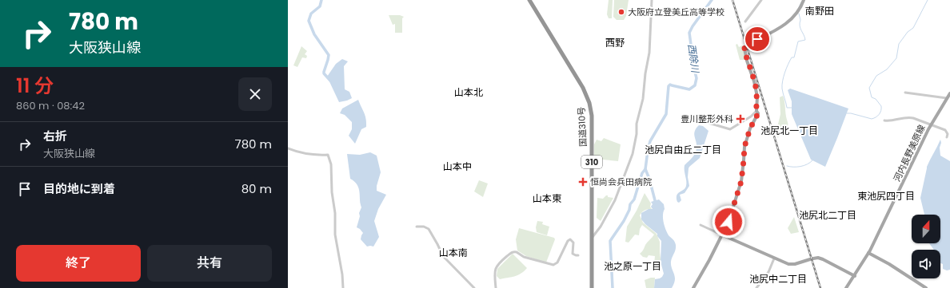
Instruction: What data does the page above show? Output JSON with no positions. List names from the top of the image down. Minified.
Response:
{"streets":{"highway":["国道310号","310"],"main road":["河内長野美原線"]},"districts":["南野田","西野","山本北","池尻北一丁目","池尻自由丘二丁目","山本中","東池尻四丁目","山本東","池尻北二丁目","山本南","池之原一丁目","池尻中二丁目"],"water":["西除川"],"places":{"other":["大阪府立登美丘高等学校"],"health":["豊川整形外科","恒尚会兵田病院"]},"north":"top","page":{"turn":["780 m","大阪狭山線"],"heading":["11 分","860 m · 08:42"],"list":[{"name":"右折","note":"大阪狭山線","value":"780 m"},{"name":"目的地に到着","value":"80 m"}],"buttons":["終了","共有"]}}
